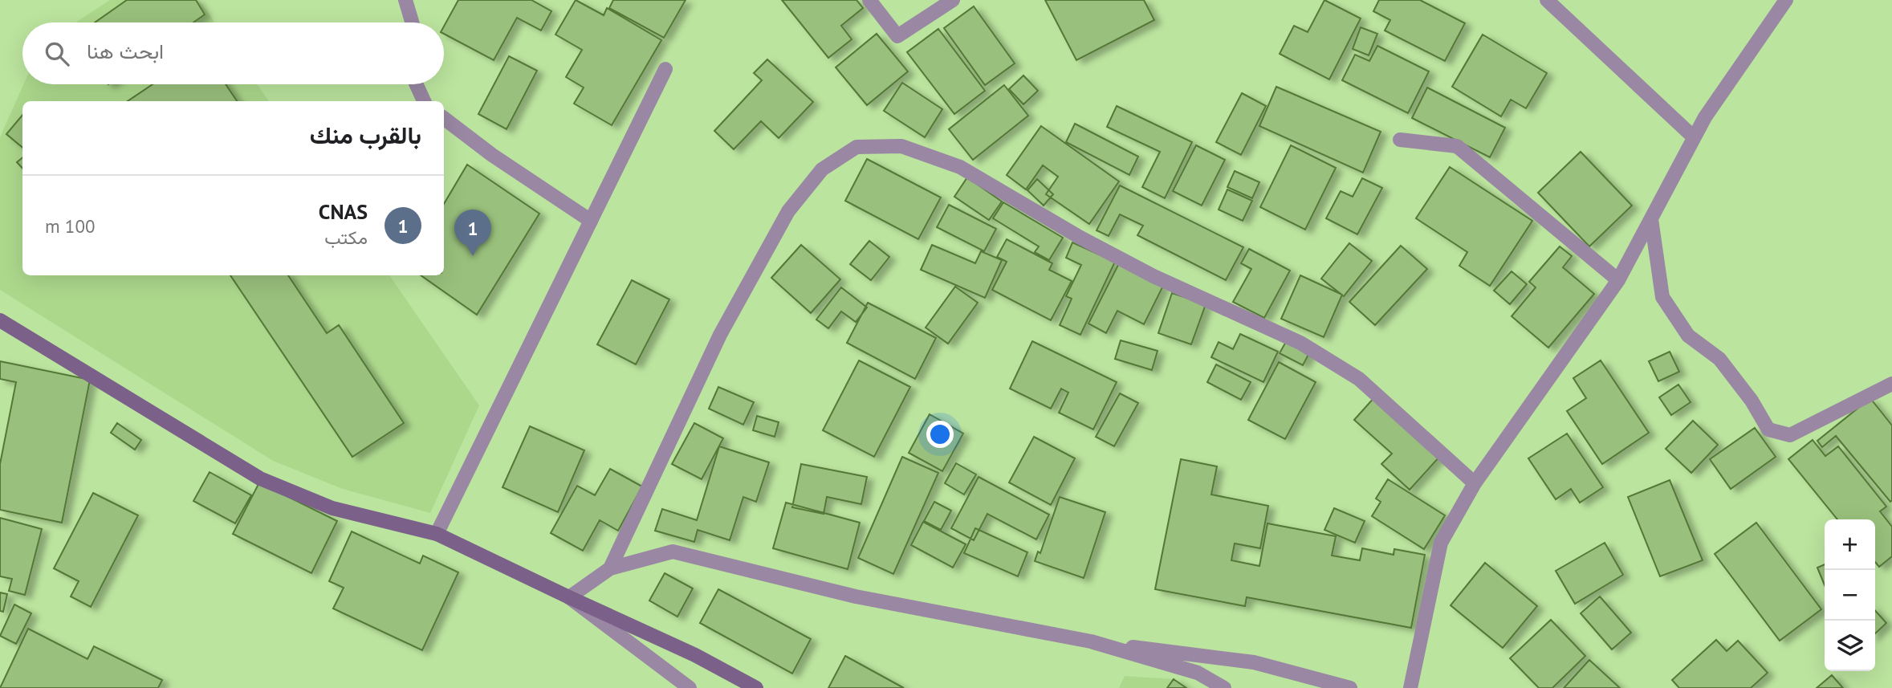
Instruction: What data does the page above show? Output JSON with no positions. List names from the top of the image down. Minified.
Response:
{"page":{"search":"ابحث هنا","heading":"بالقرب منك","list":[{"mark":"1","name":"CNAS","note":"مكتب","value":"100 m"}],"pins":"1","map_buttons":["+","−"]}}
